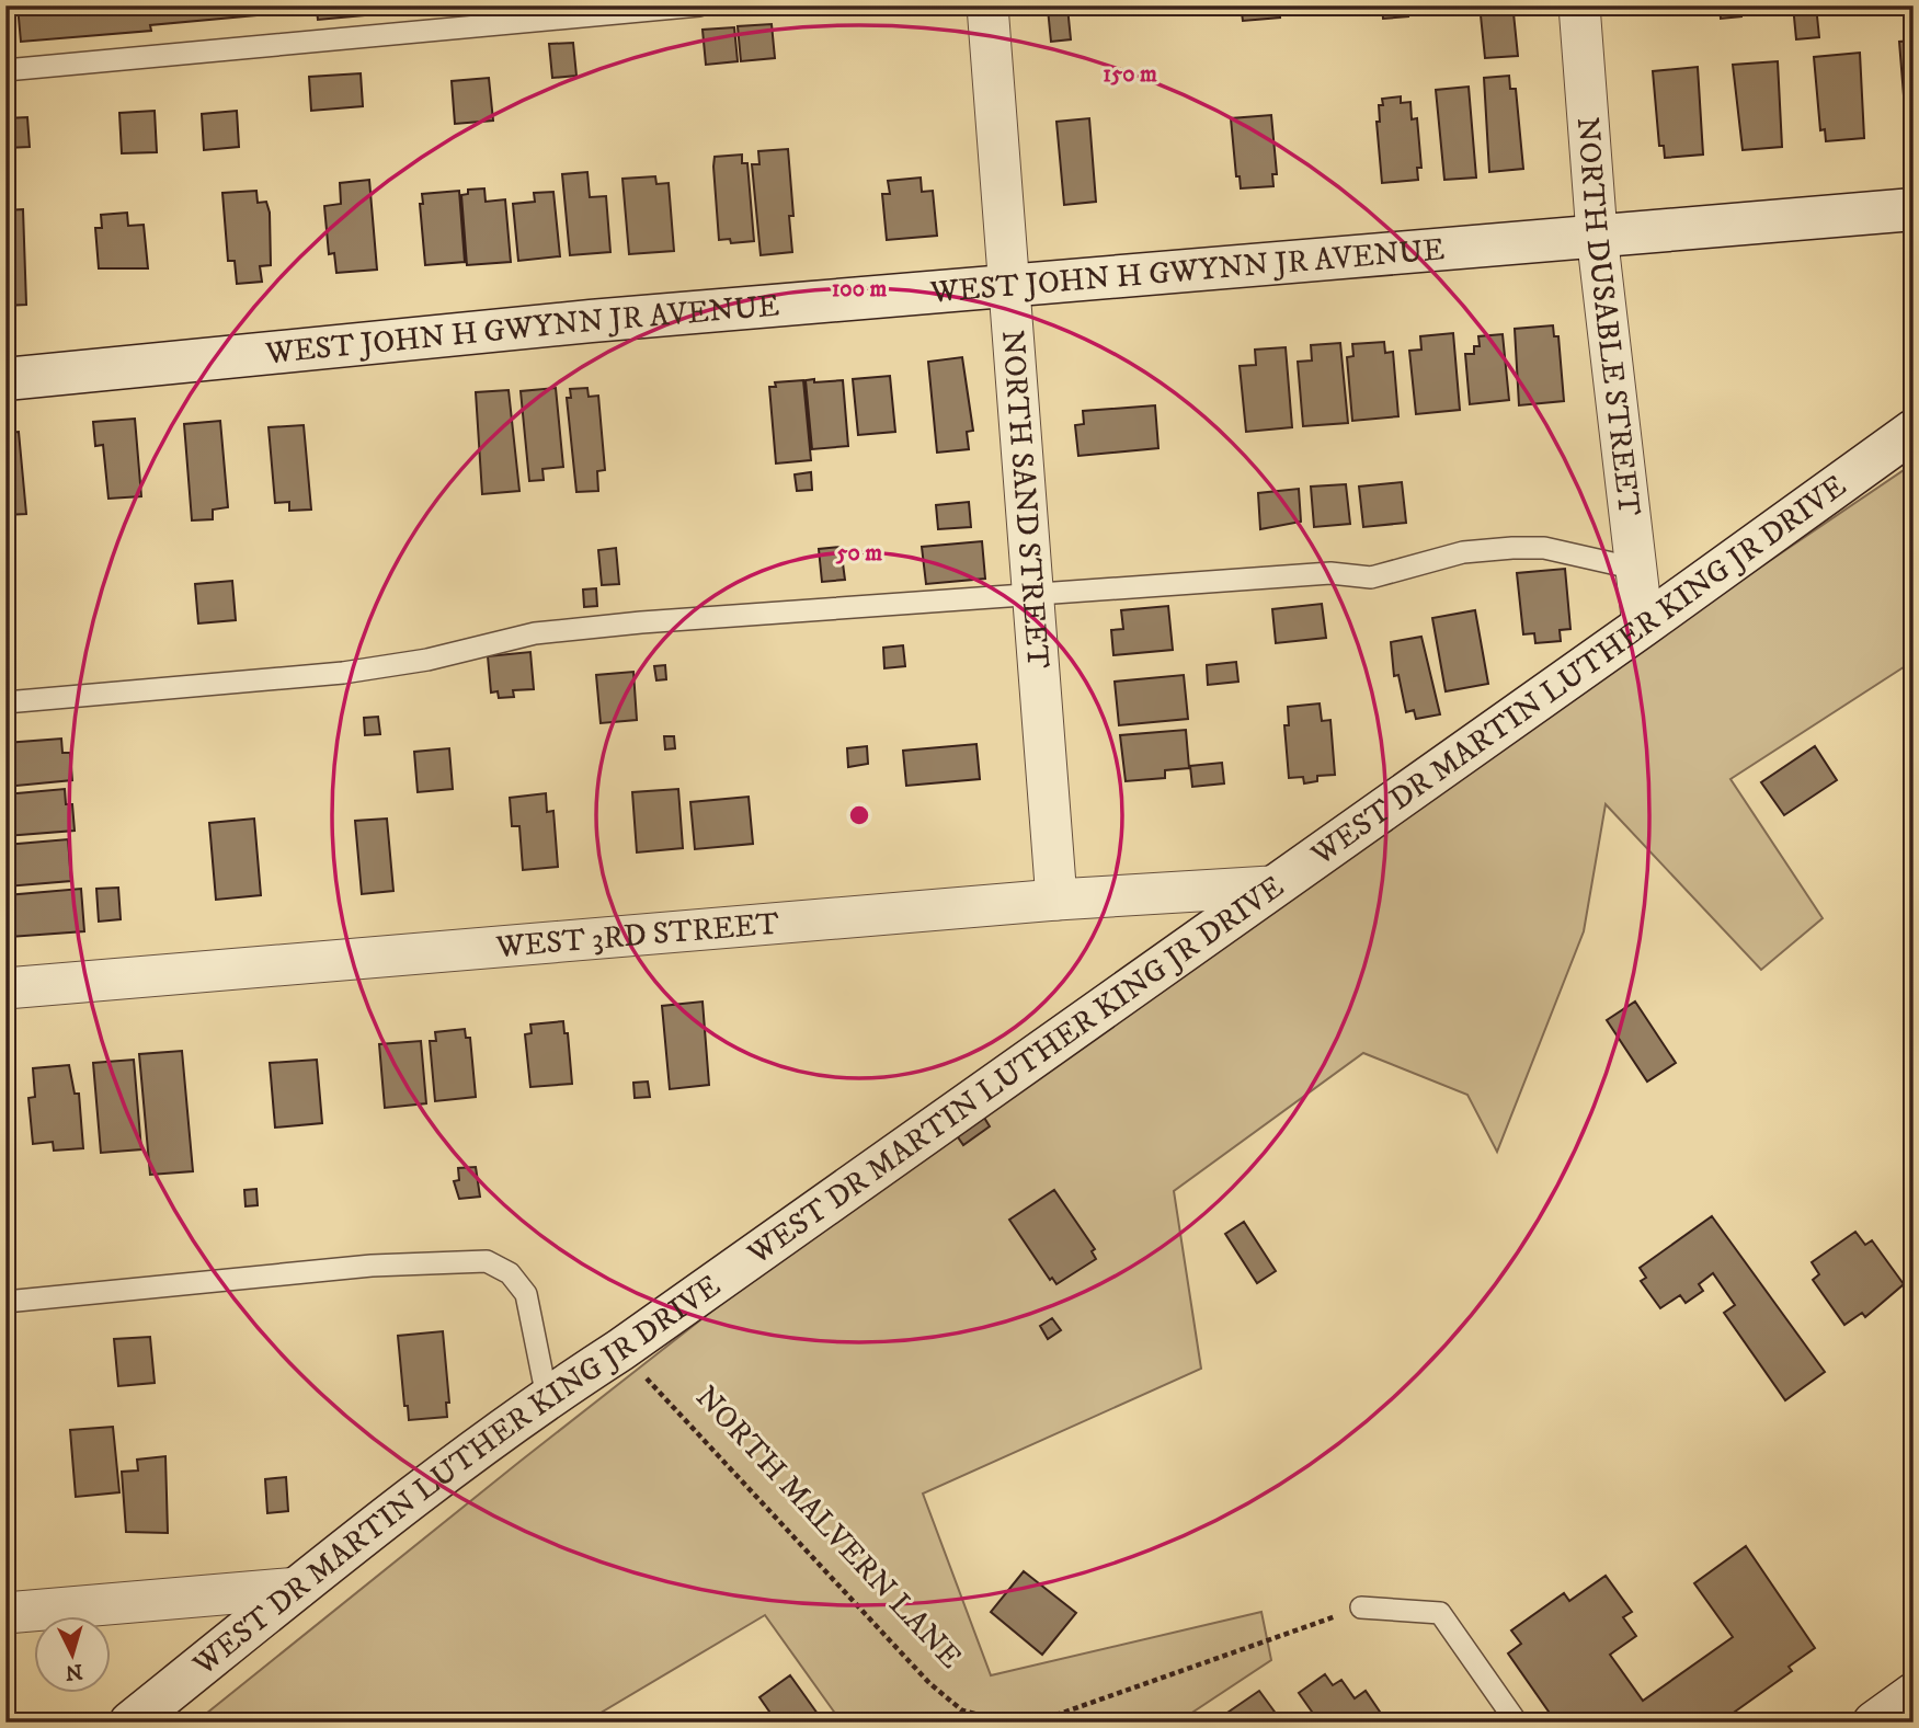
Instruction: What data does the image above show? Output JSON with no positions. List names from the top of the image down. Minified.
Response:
{"streets":{"street":["WEST JOHN H GWYNN JR AVENUE","NORTH DUSABLE STREET","NORTH SAND STREET","WEST DR MARTIN LUTHER KING JR DRIVE","WEST 3RD STREET"],"path":["NORTH MALVERN LANE"]},"crossings":[["WEST JOHN H GWYNN JR AVENUE","NORTH DUSABLE STREET"],["WEST JOHN H GWYNN JR AVENUE","NORTH SAND STREET"],["NORTH DUSABLE STREET","WEST DR MARTIN LUTHER KING JR DRIVE"],["NORTH SAND STREET","WEST 3RD STREET"],["WEST DR MARTIN LUTHER KING JR DRIVE","WEST 3RD STREET"],["WEST DR MARTIN LUTHER KING JR DRIVE","NORTH MALVERN LANE"]],"north":"bottom","rings":["150 m","100 m","50 m"]}
